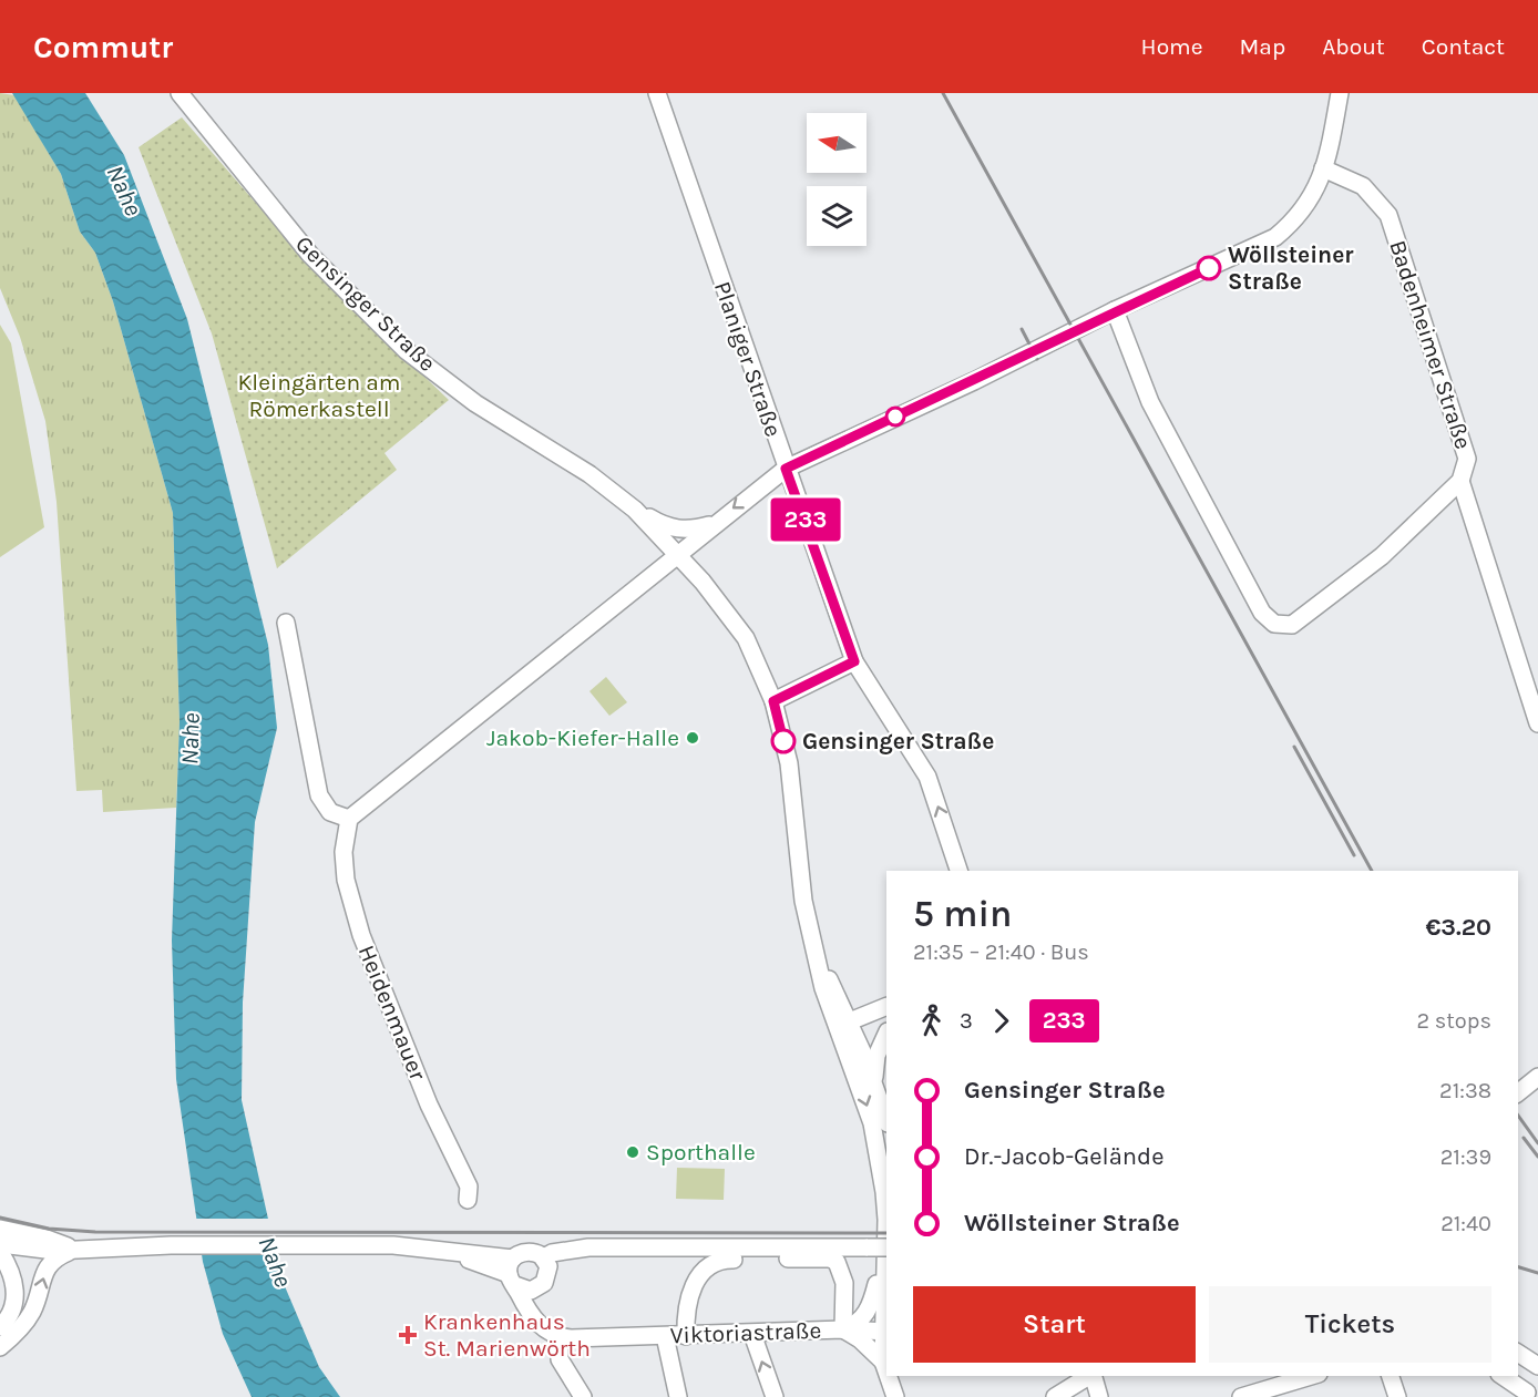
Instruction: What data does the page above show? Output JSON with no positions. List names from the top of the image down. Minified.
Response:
{"streets":{"street":["Gensinger Straße","Badenheimer Straße","Planiger Straße","Heidenmauer","Viktoriastraße"]},"crossings":[["Gensinger Straße","Viktoriastraße"]],"water":["Nahe"],"parks":["Kleingärten am Römerkastell"],"places":{"other":["Wöllsteiner Straße","Jakob-Kiefer-Halle","Gensinger Straße","Sporthalle"],"health":["Krankenhaus St. Marienwörth"]},"lines":["bus line 233"],"north":"left","page":{"header":"Commutr","nav":["Home","Map","About","Contact"],"on_map":"233","heading":["5 min","21:35 – 21:40 · Bus","€3.20"],"legs":["3","233","2 stops"],"list":[{"name":"Gensinger Straße","value":"21:38"},{"name":"Dr.-Jacob-Gelände","value":"21:39"},{"name":"Wöllsteiner Straße","value":"21:40"}],"buttons":["Start","Tickets"]}}
